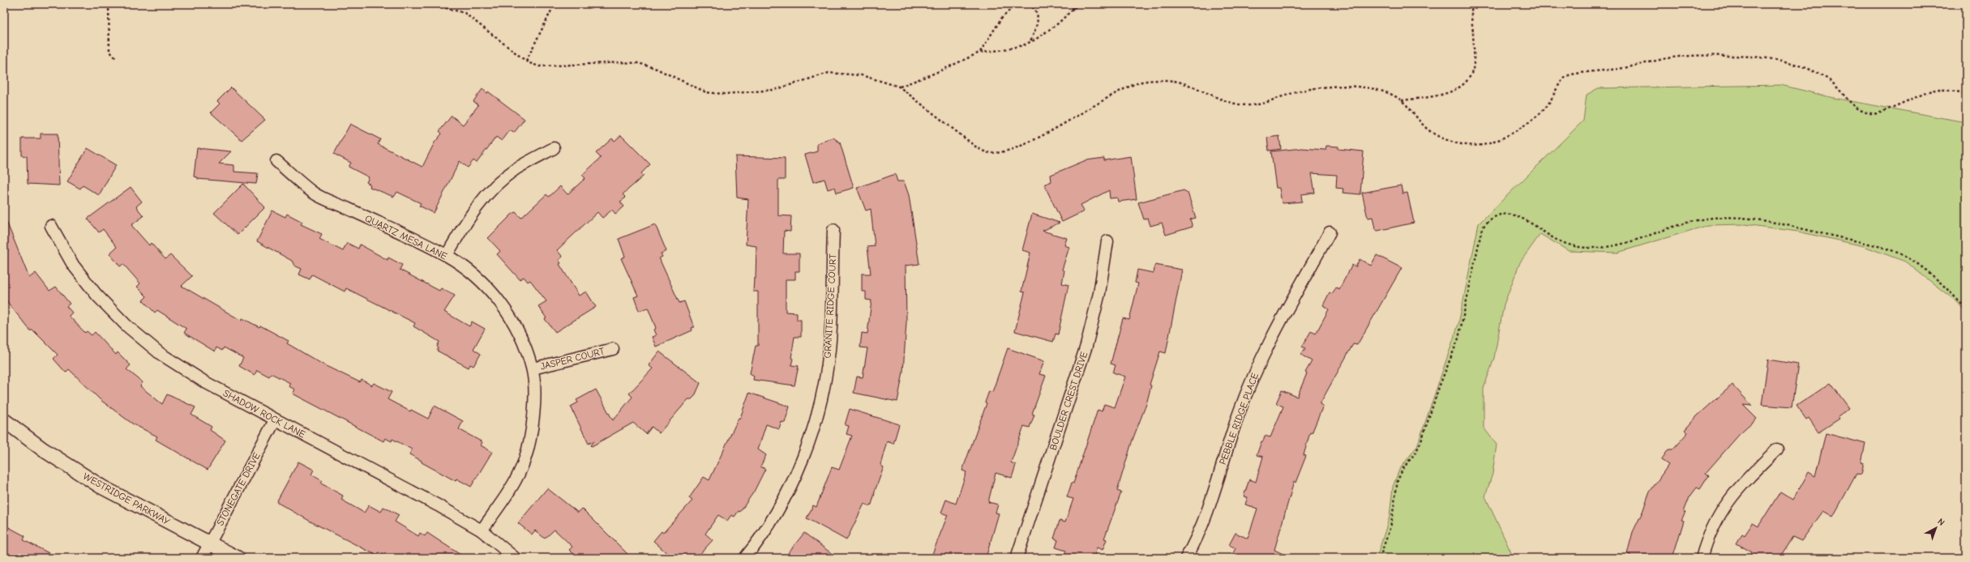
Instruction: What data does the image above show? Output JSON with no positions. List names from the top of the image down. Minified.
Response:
{"streets":{"street":["QUARTZ MESA LANE","GRANITE RIDGE COURT","JASPER COURT","BOULDER CREST DRIVE","SHADOW ROCK LANE","PEBBLE RIDGE PLACE","STONEGATE DRIVE","WESTRIDGE PARKWAY"]},"crossings":[["QUARTZ MESA LANE","JASPER COURT"],["QUARTZ MESA LANE","SHADOW ROCK LANE"],["SHADOW ROCK LANE","STONEGATE DRIVE"],["STONEGATE DRIVE","WESTRIDGE PARKWAY"]],"north":"top right"}
